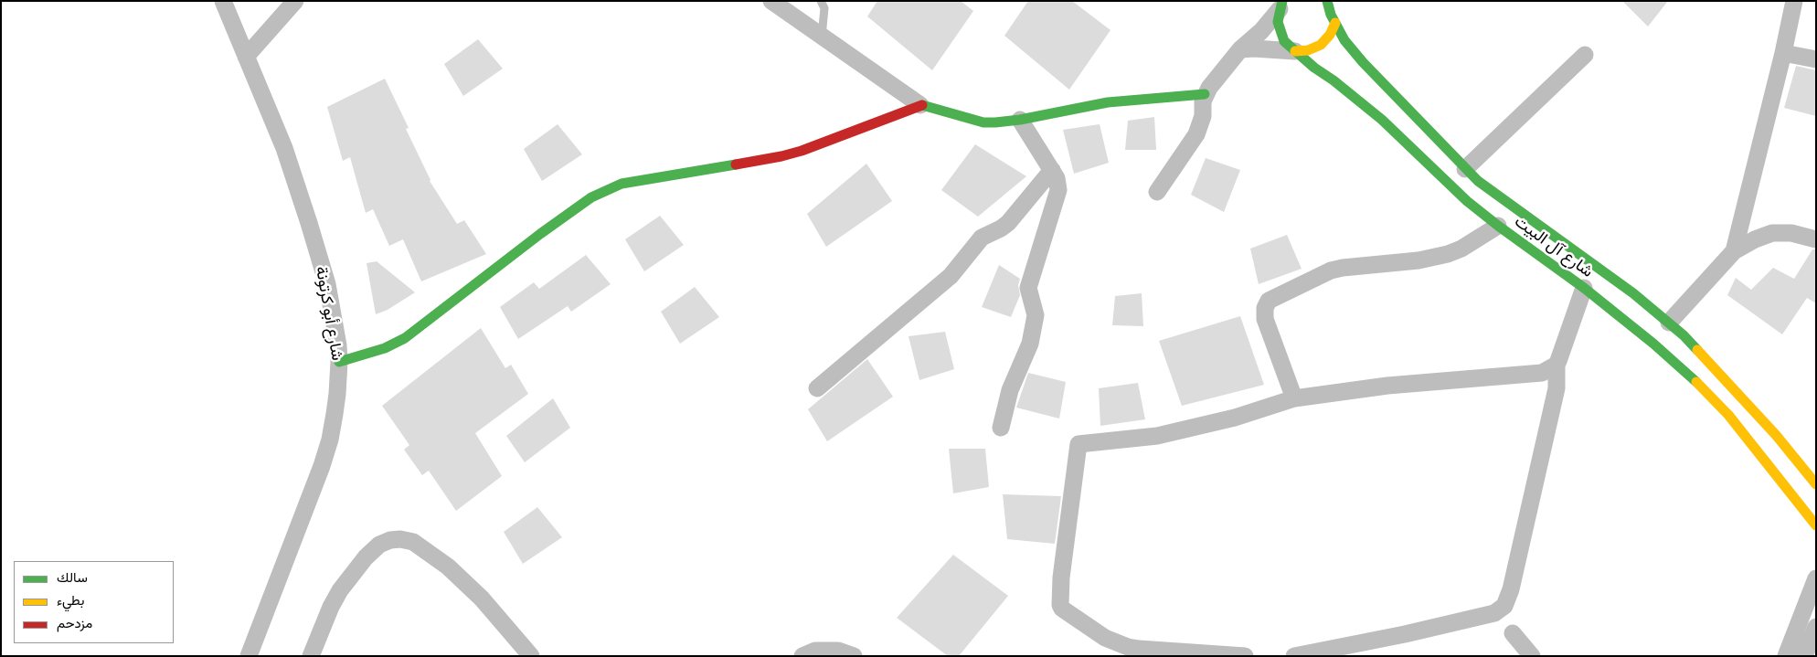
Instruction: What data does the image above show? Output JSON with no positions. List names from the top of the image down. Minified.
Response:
{"streets":{"street":["شارع آل البيت","شارع أبو كرتونة"]},"legend":["سالك","بطيء","مزدحم"]}
